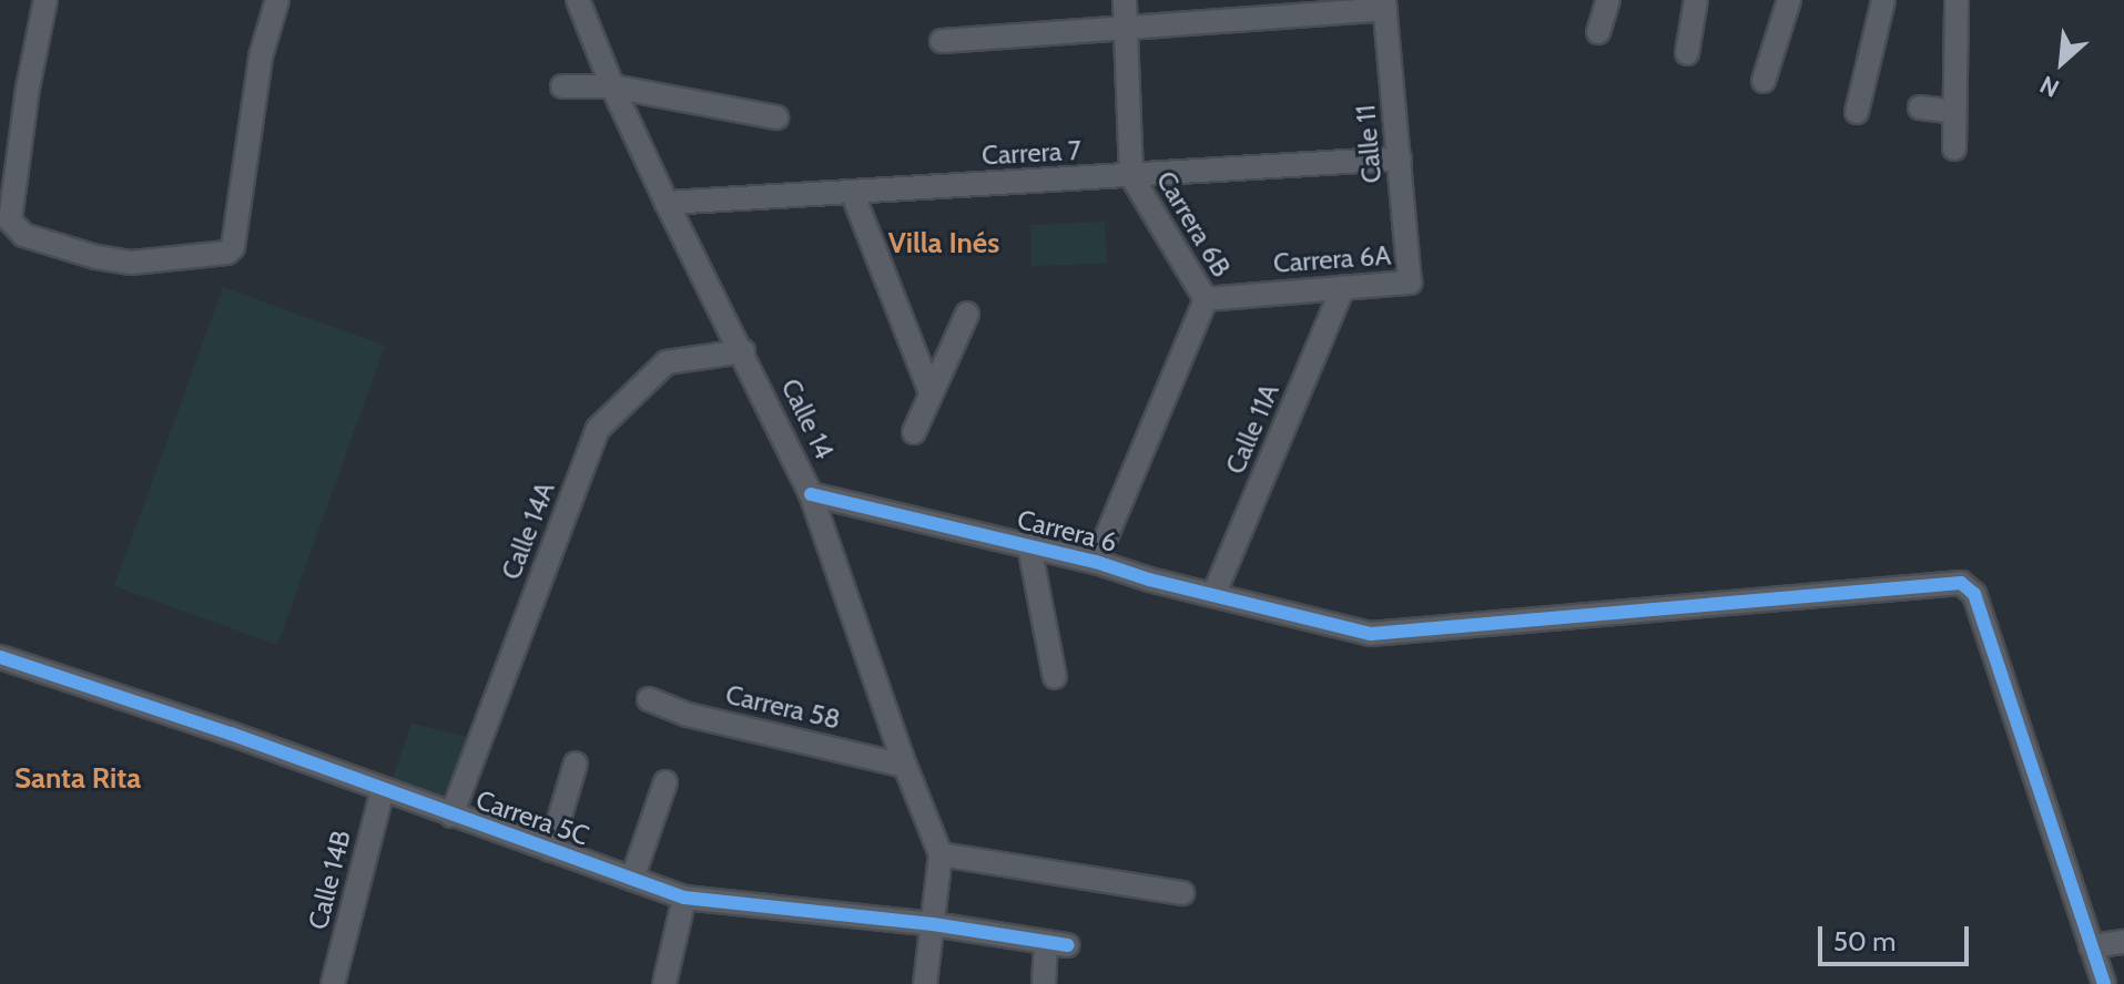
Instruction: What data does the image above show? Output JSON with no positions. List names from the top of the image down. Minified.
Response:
{"streets":{"street":["Calle 11","Carrera 7","Carrera 6B","Carrera 6A","Calle 14","Calle 11A","Calle 14A","Carrera 6","Carrera 58","Carrera 5C","Calle 14B"]},"crossings":[["Calle 11","Carrera 7"],["Calle 11","Carrera 6A"],["Carrera 7","Carrera 6B"],["Carrera 7","Calle 14"],["Carrera 6B","Carrera 6A"],["Carrera 6B","Carrera 6"],["Carrera 6A","Calle 11A"],["Calle 14","Calle 14A"],["Calle 14","Carrera 6"],["Calle 14","Carrera 58"],["Calle 14","Carrera 5C"],["Calle 11A","Carrera 6"],["Calle 14A","Carrera 5C"],["Carrera 5C","Calle 14B"]],"districts":["Villa Inés","Santa Rita"],"scale_bar":"50 m","north":"bottom left"}
